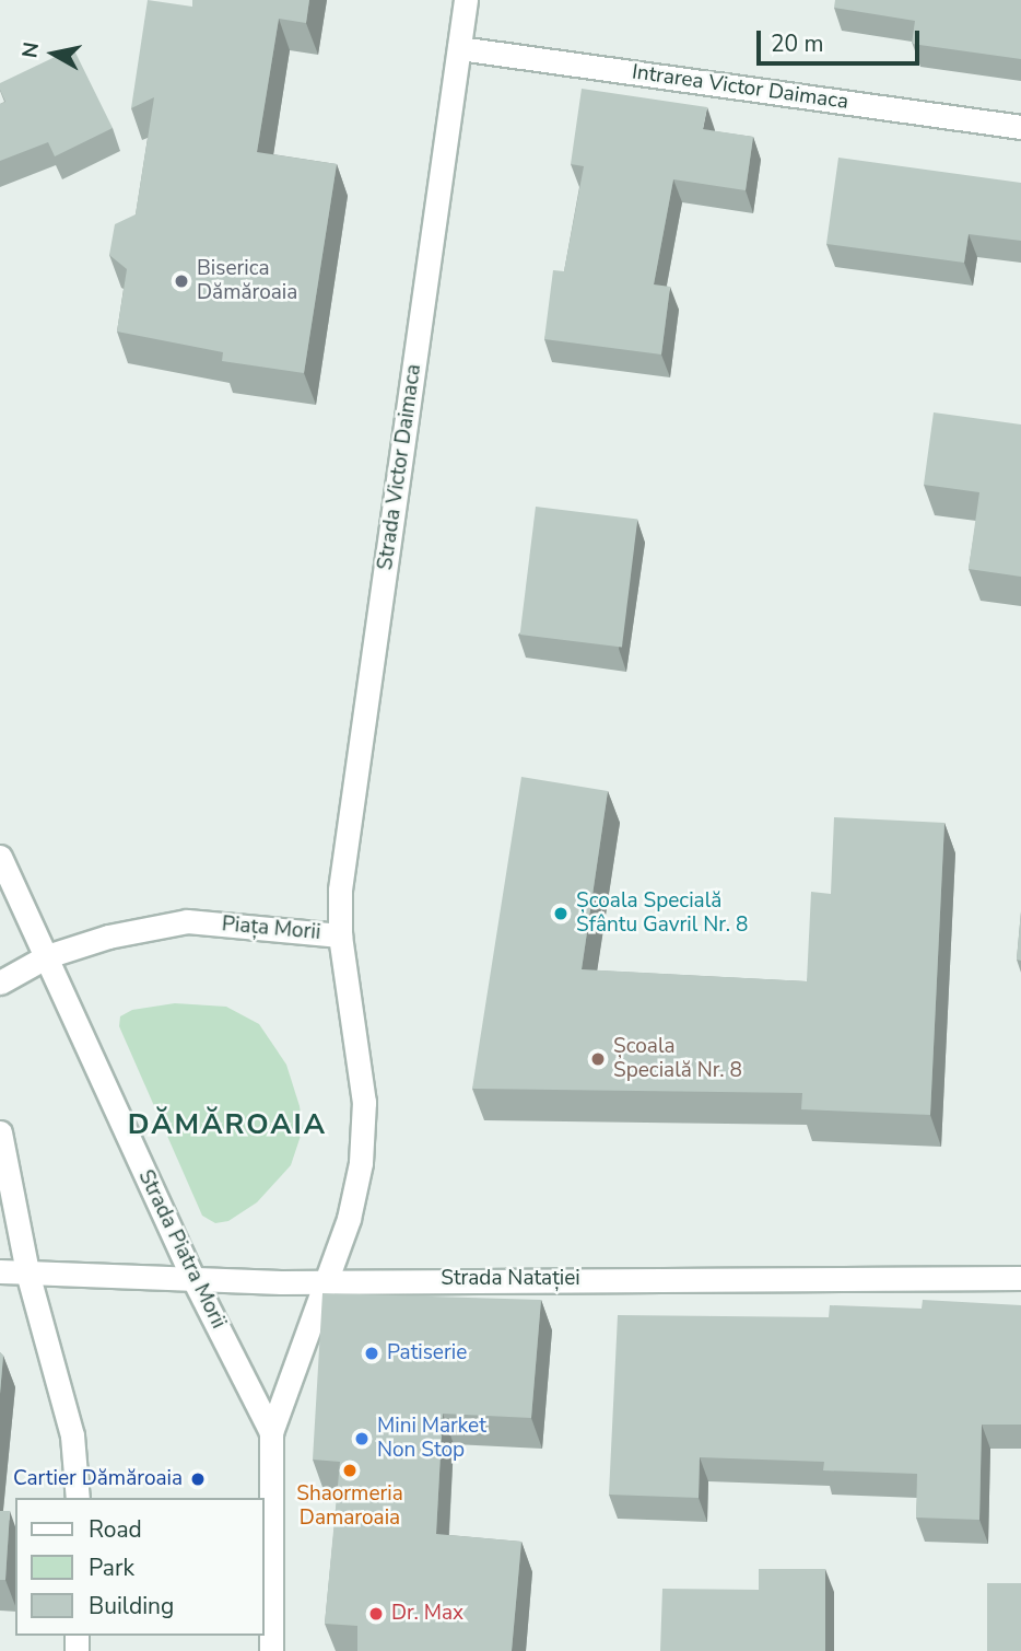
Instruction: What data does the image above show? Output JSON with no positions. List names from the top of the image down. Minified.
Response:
{"streets":{"street":["Intrarea Victor Daimaca","Strada Victor Daimaca","Piața Morii","Strada Piatra Morii","Strada Natației"]},"crossings":[["Intrarea Victor Daimaca","Strada Victor Daimaca"],["Strada Victor Daimaca","Piața Morii"],["Piața Morii","Strada Piatra Morii"],["Piața Morii","Strada Natației"],["Strada Piatra Morii","Strada Natației"]],"districts":["DĂMĂROAIA"],"places":["Biserica Dămăroaia","Școala Specială Sfântu Gavril Nr. 8","Școala Specială Nr. 8","Patiserie","Mini Market Non Stop","Shaormeria Damaroaia","Cartier Dămăroaia","Dr. Max"],"legend":["Road","Park","Building"],"scale_bar":"20 m","north":"left"}
